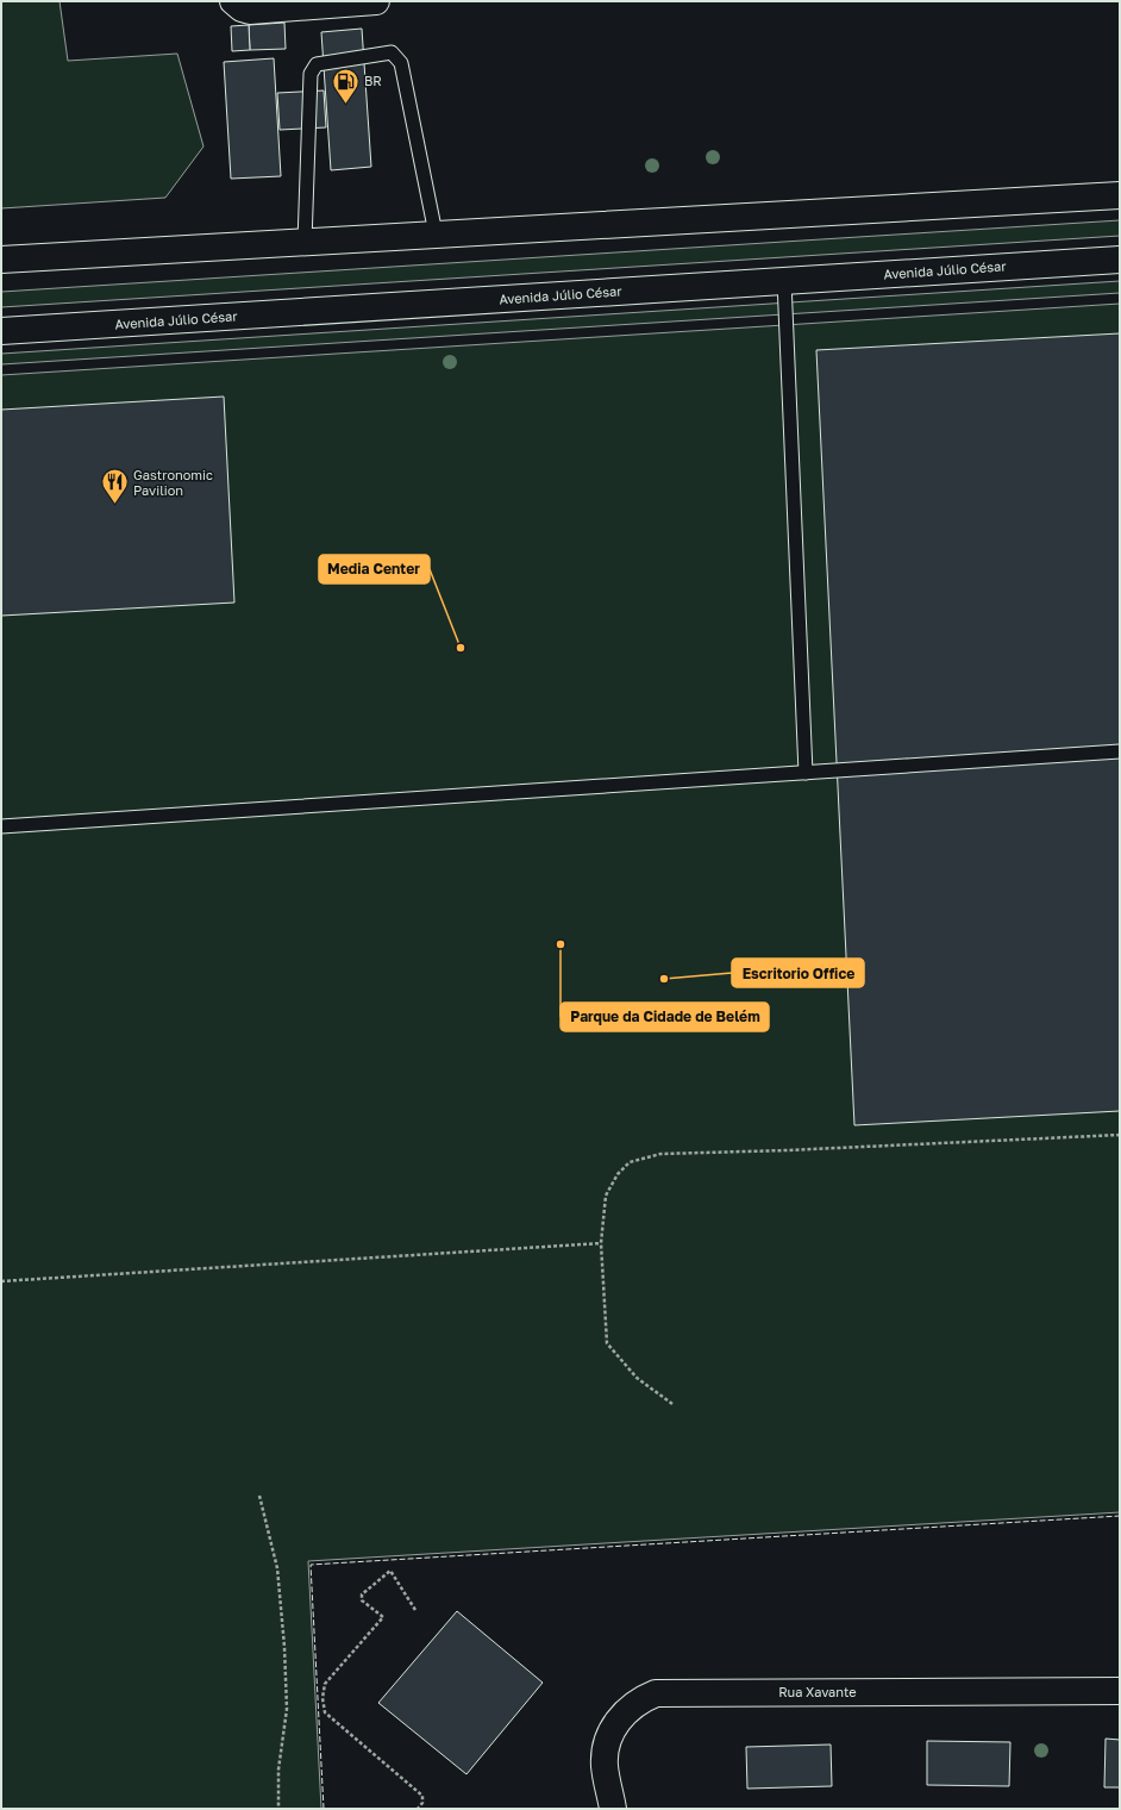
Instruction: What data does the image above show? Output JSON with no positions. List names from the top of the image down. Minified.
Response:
{"streets":{"main road":["Avenida Júlio César","Rua Xavante"]},"places":{"fuel station":["BR"],"restaurant":["Gastronomic Pavilion"],"other":["Media Center","Parque da Cidade de Belém","Escritorio Office"]}}
